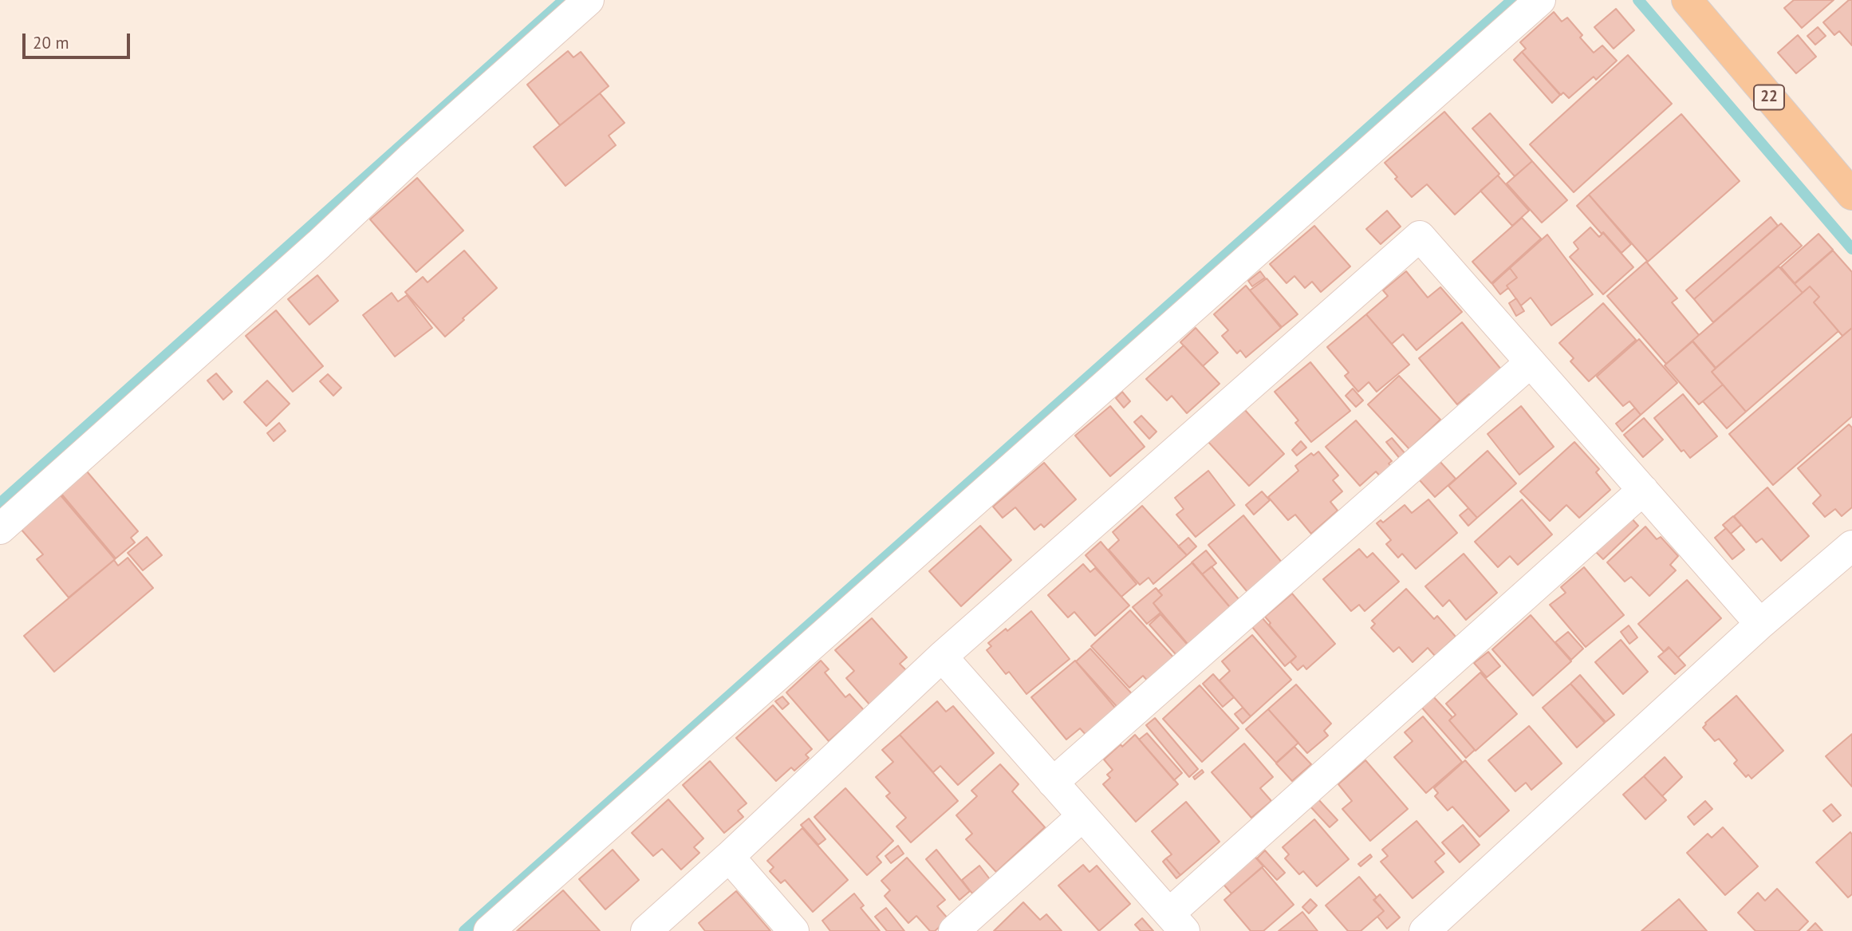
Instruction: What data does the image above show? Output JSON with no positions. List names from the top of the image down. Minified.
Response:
{"streets":{"main road":["22"]},"scale_bar":"20 m"}
